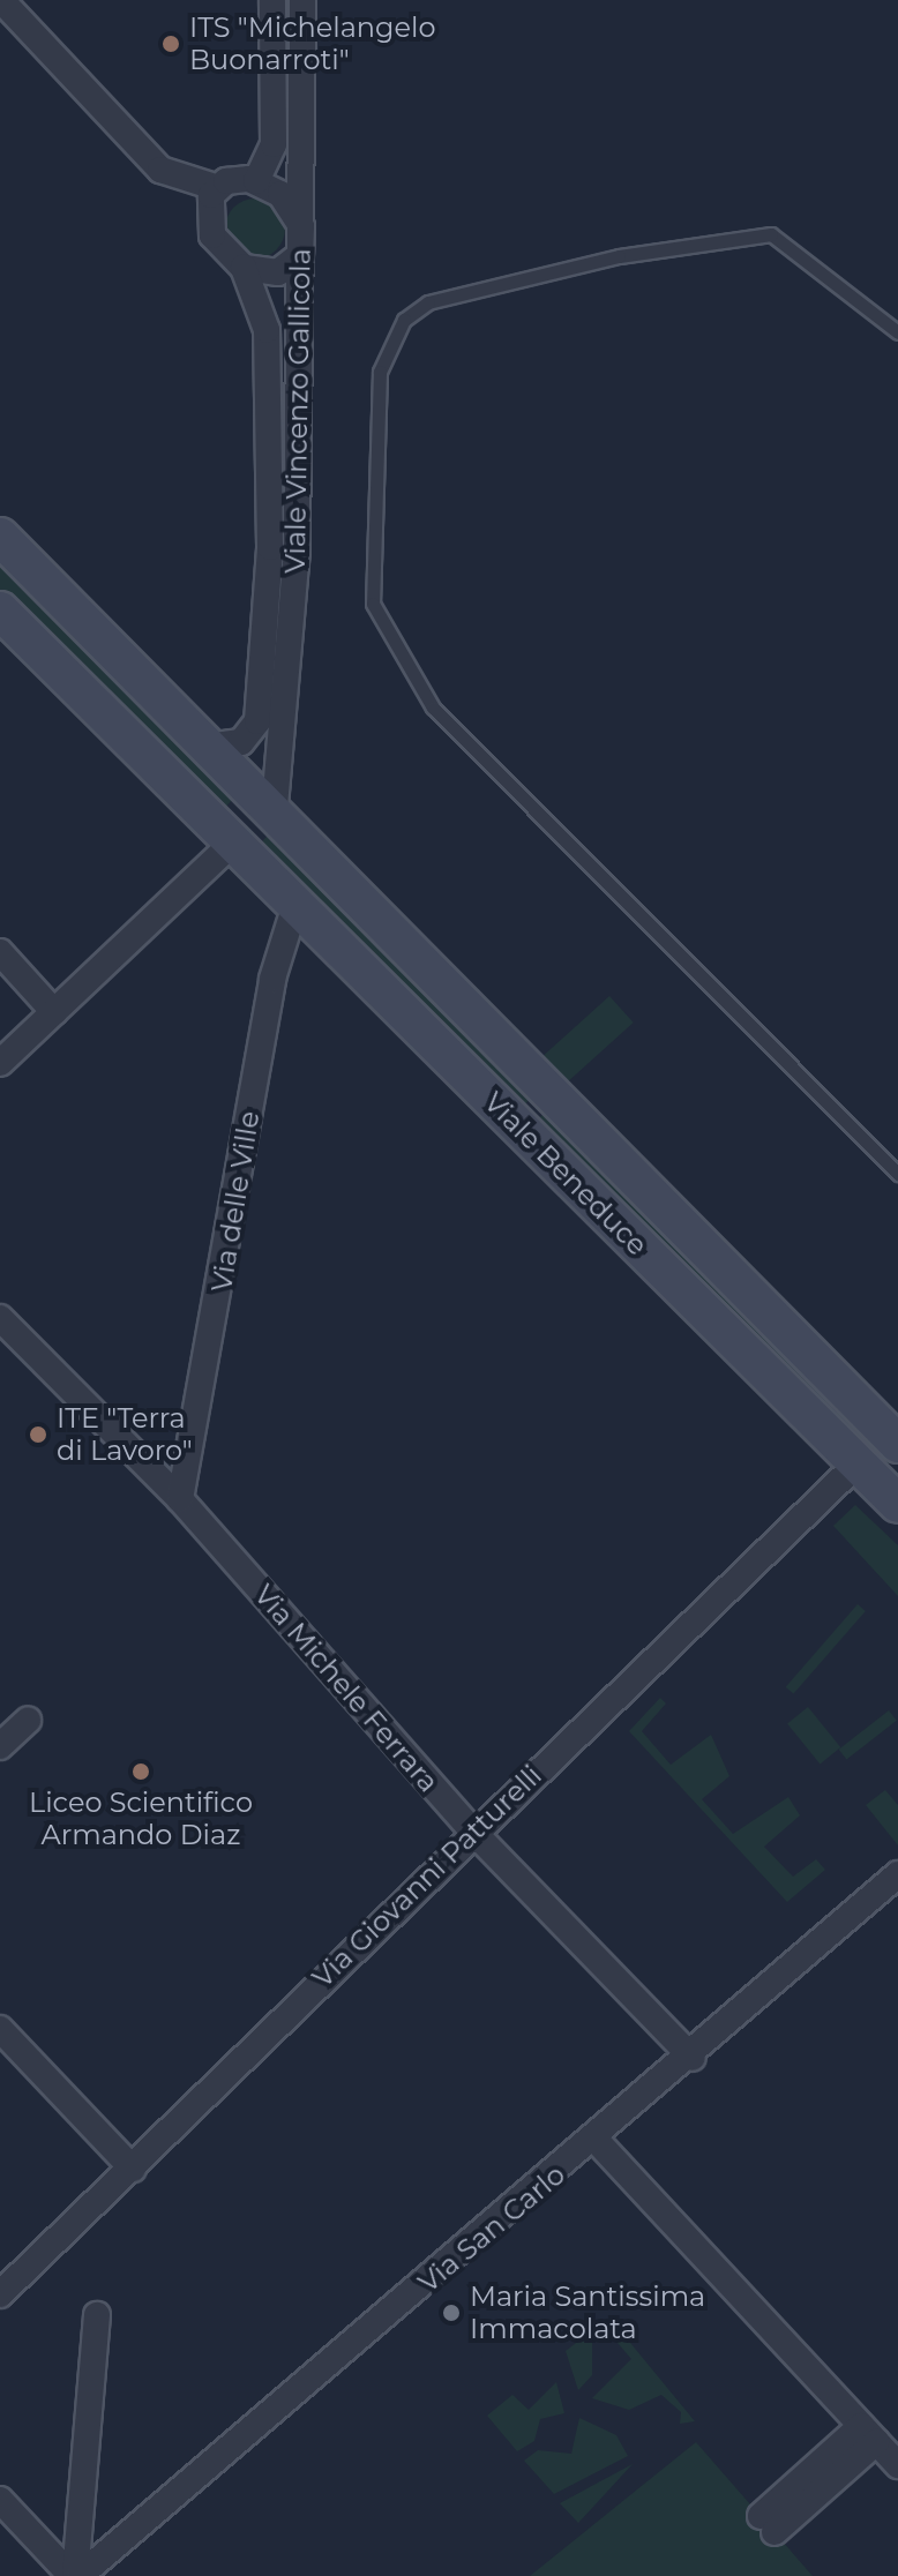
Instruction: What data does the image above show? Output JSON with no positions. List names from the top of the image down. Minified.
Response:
{"streets":{"street":["Viale Vincenzo Gallicola","Viale Beneduce","Via delle Ville","Via Michele Ferrara","Via Giovanni Patturelli","Via San Carlo"]},"crossings":[["Viale Vincenzo Gallicola","Viale Beneduce"],["Viale Beneduce","Via delle Ville"],["Viale Beneduce","Via Giovanni Patturelli"],["Via delle Ville","Via Michele Ferrara"],["Via Michele Ferrara","Via Giovanni Patturelli"],["Via Michele Ferrara","Via San Carlo"]],"places":["ITS \"Michelangelo Buonarroti\"","ITE \"Terra di Lavoro\"","Liceo Scientifico Armando Diaz","Maria Santissima Immacolata"]}
